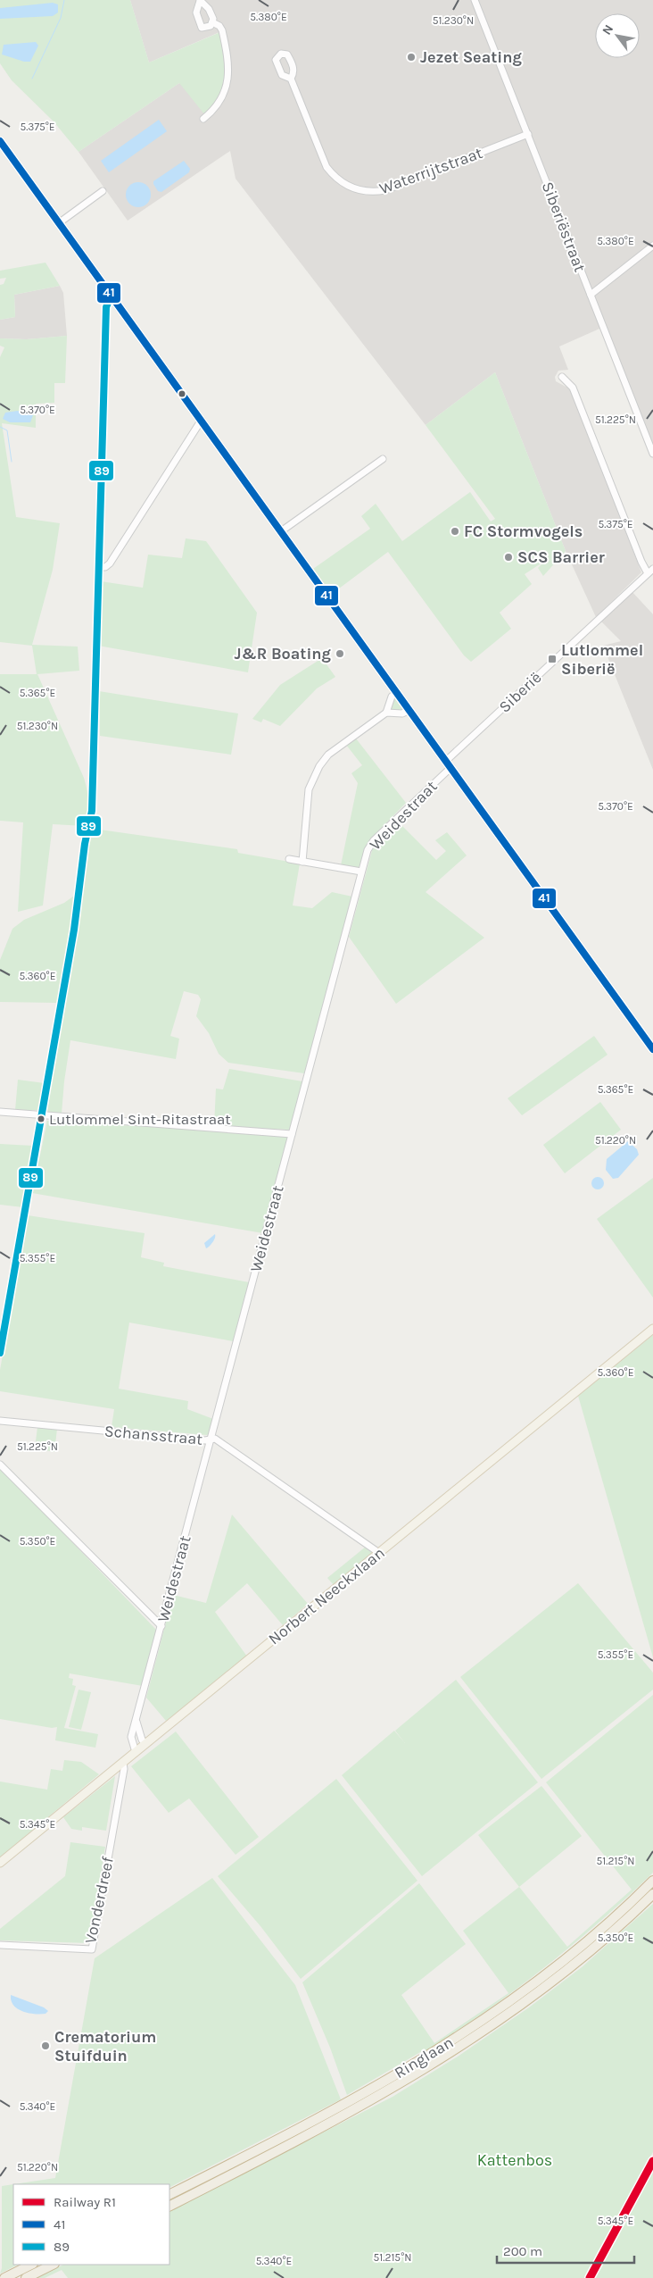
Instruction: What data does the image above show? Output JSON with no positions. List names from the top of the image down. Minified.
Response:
{"streets":{"highway":["Ringlaan"],"main road":["Norbert Neeckxlaan"],"street":["Waterrijtstraat","Siberiëstraat","Siberië","Weidestraat","Schansstraat","Vonderdreef"]},"crossings":[["Waterrijtstraat","Siberiëstraat"],["Siberië","Weidestraat"],["Weidestraat","Schansstraat"],["Weidestraat","Norbert Neeckxlaan"],["Schansstraat","Norbert Neeckxlaan"],["Norbert Neeckxlaan","Vonderdreef"]],"parks":["Kattenbos"],"places":{"other":["Jezet Seating","FC Stormvogels","SCS Barrier","J&R Boating","Lutlommel Sint-Ritastraat","Crematorium Stuifduin"],"transit":["Lutlommel Siberië"]},"lines":["transit line 41","transit line 89","rail line R1"],"legend":["Railway R1","41","89"],"scale_bar":"200 m","north":"top left","coordinates":["5.380°E","51.230°N","5.375°E","5.370°E","51.225°N","5.365°E","5.360°E","51.220°N","5.355°E","5.350°E","5.345°E","51.215°N","5.340°E"]}
